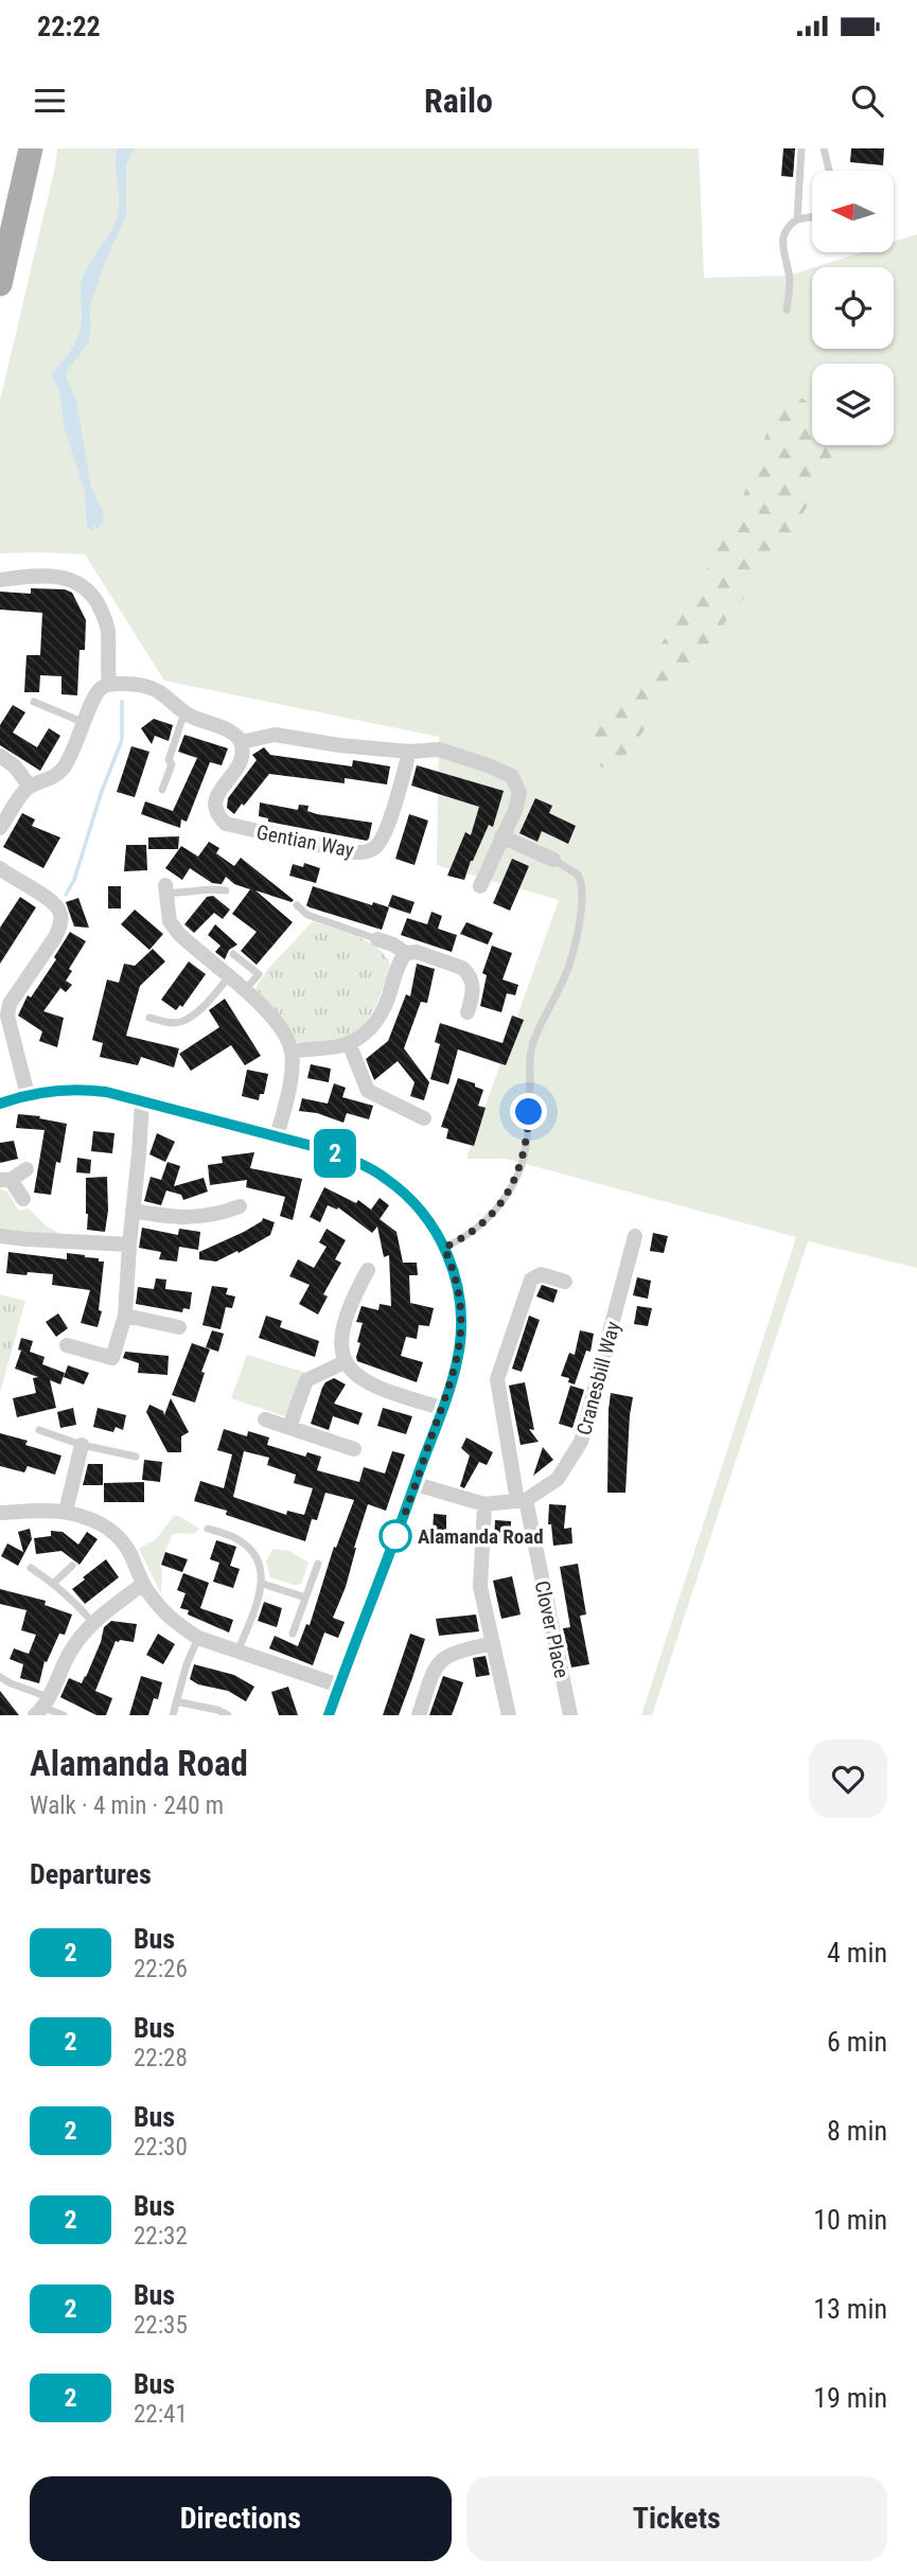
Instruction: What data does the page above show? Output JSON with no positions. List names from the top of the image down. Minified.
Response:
{"streets":{"street":["Gentian Way","Cranesbill Way","Clover Place"]},"crossings":[["Cranesbill Way","Clover Place"]],"places":["Alamanda Road"],"lines":["bus line 2"],"north":"left","page":{"status":"22:22","header":"Railo","on_map":"2","heading":[["Alamanda Road","Walk · 4 min · 240 m"],"Departures"],"list":[{"mark":"2","name":"Bus","note":"22:26","value":"4 min"},{"mark":"2","name":"Bus","note":"22:28","value":"6 min"},{"mark":"2","name":"Bus","note":"22:30","value":"8 min"},{"mark":"2","name":"Bus","note":"22:32","value":"10 min"},{"mark":"2","name":"Bus","note":"22:35","value":"13 min"},{"mark":"2","name":"Bus","note":"22:41","value":"19 min"}],"buttons":["Directions","Tickets"]}}
